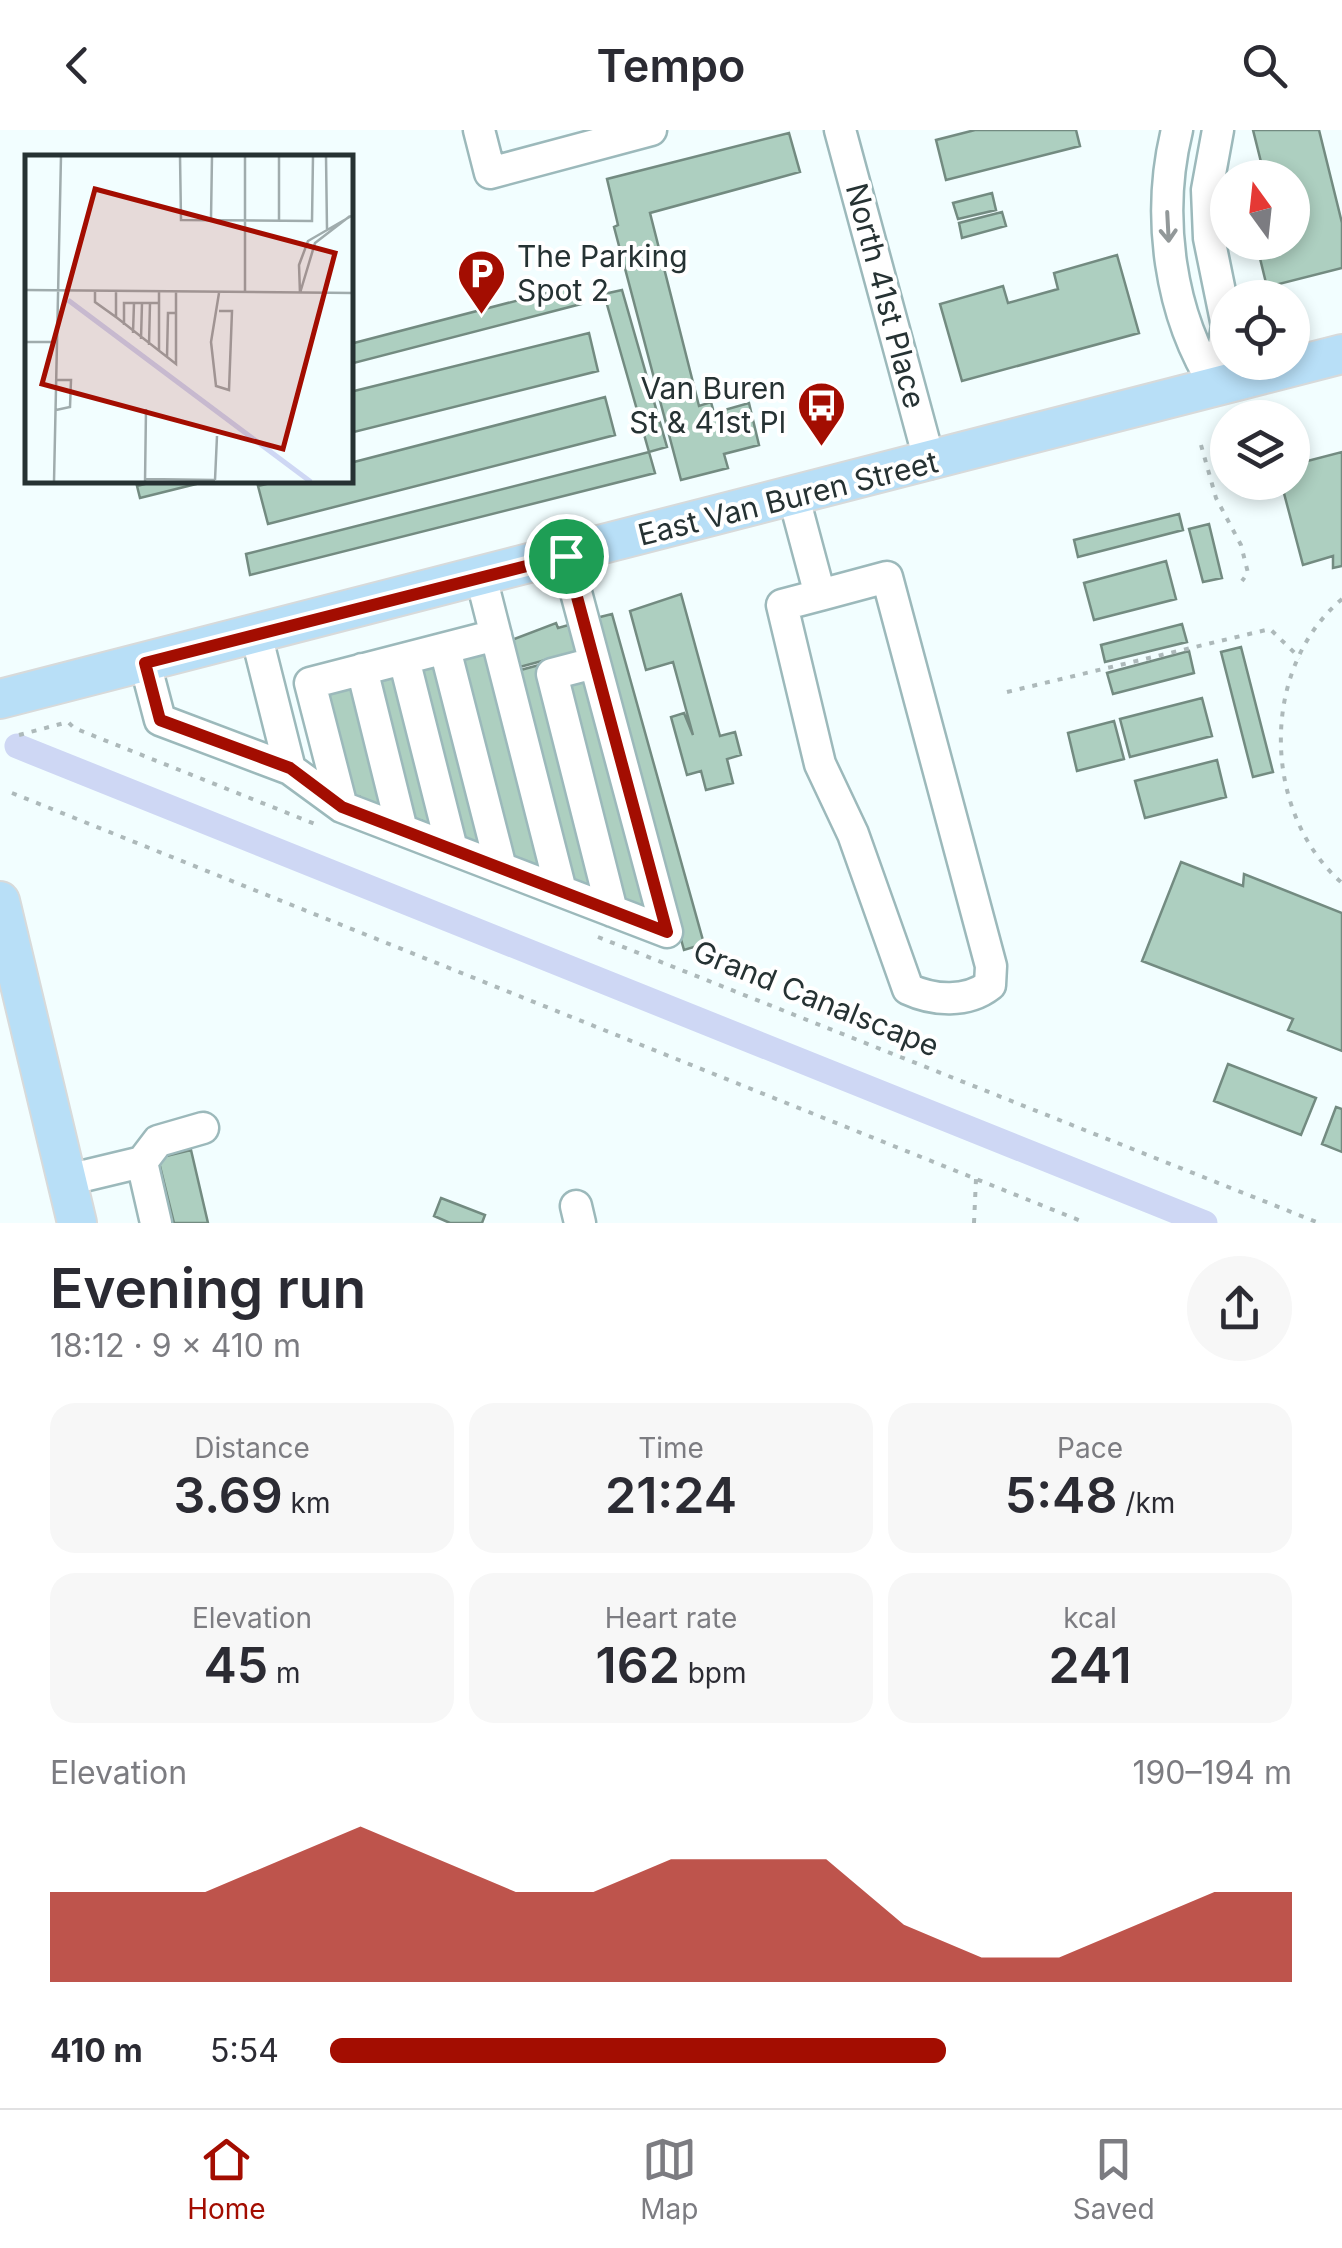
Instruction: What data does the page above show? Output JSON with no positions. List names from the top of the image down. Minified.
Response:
{"streets":{"main road":["East Van Buren Street"],"street":["North 41st Place"],"path":["Grand Canalscape"]},"crossings":[["North 41st Place","East Van Buren Street"]],"places":{"parking":["The Parking Spot 2"],"bus stop":["Van Buren St & 41st Pl"]},"north":"top","page":{"header":"Tempo","heading":["Evening run","18:12 · 9 × 410 m"],"stats":[["Distance","3.69 km"],["Time","21:24"],["Pace","5:48 /km"],["Elevation","45 m"],["Heart rate","162 bpm"],["kcal","241"]],"chart":["Elevation","190–194 m"],"list":[{"name":"410 m","note":"5:54"}],"tabs":["Home","Map","Saved"]}}
